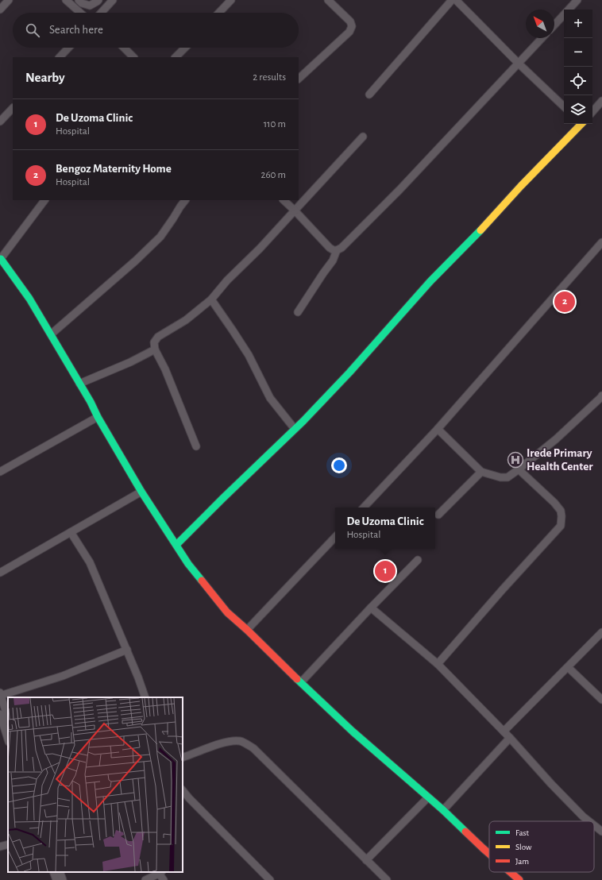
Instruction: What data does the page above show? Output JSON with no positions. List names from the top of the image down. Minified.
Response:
{"places":{"hospital":["Irede Primary Health Center"]},"legend":["Fast","Slow","Jam"],"north":"top left","page":{"map_buttons":["+","−"],"search":"Search here","heading":["Nearby","2 results"],"list":[{"mark":"1","name":"De Uzoma Clinic","note":"Hospital","value":"110 m"},{"mark":"2","name":"Bengoz Maternity Home","note":"Hospital","value":"260 m"}],"pins":["2","1"],"popup":["De Uzoma Clinic","Hospital"]}}
